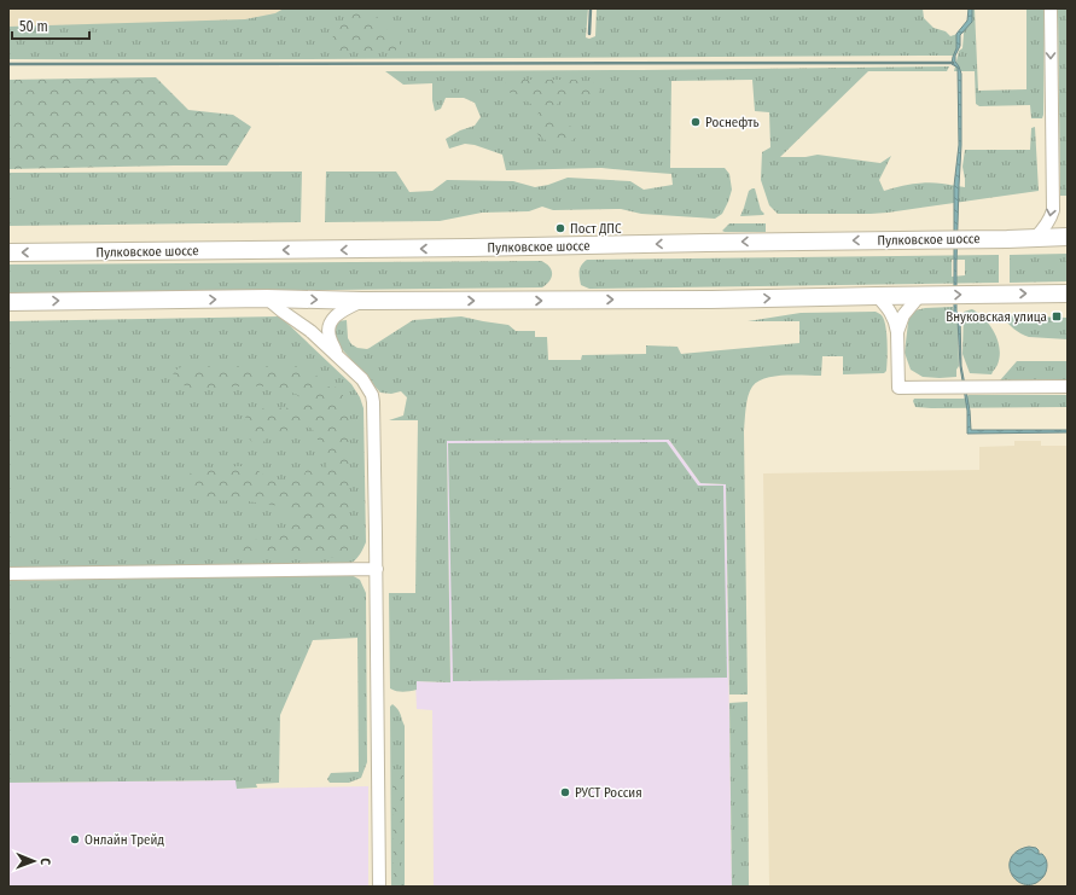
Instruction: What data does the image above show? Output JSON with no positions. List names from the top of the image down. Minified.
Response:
{"streets":{"highway":["Пулковское шоссе"]},"places":{"other":["Роснефть","Пост ДПС","РУСТ Россия","Онлайн Трейд"],"transit":["Внуковская улица"]},"scale_bar":"50 m","north":"right"}
